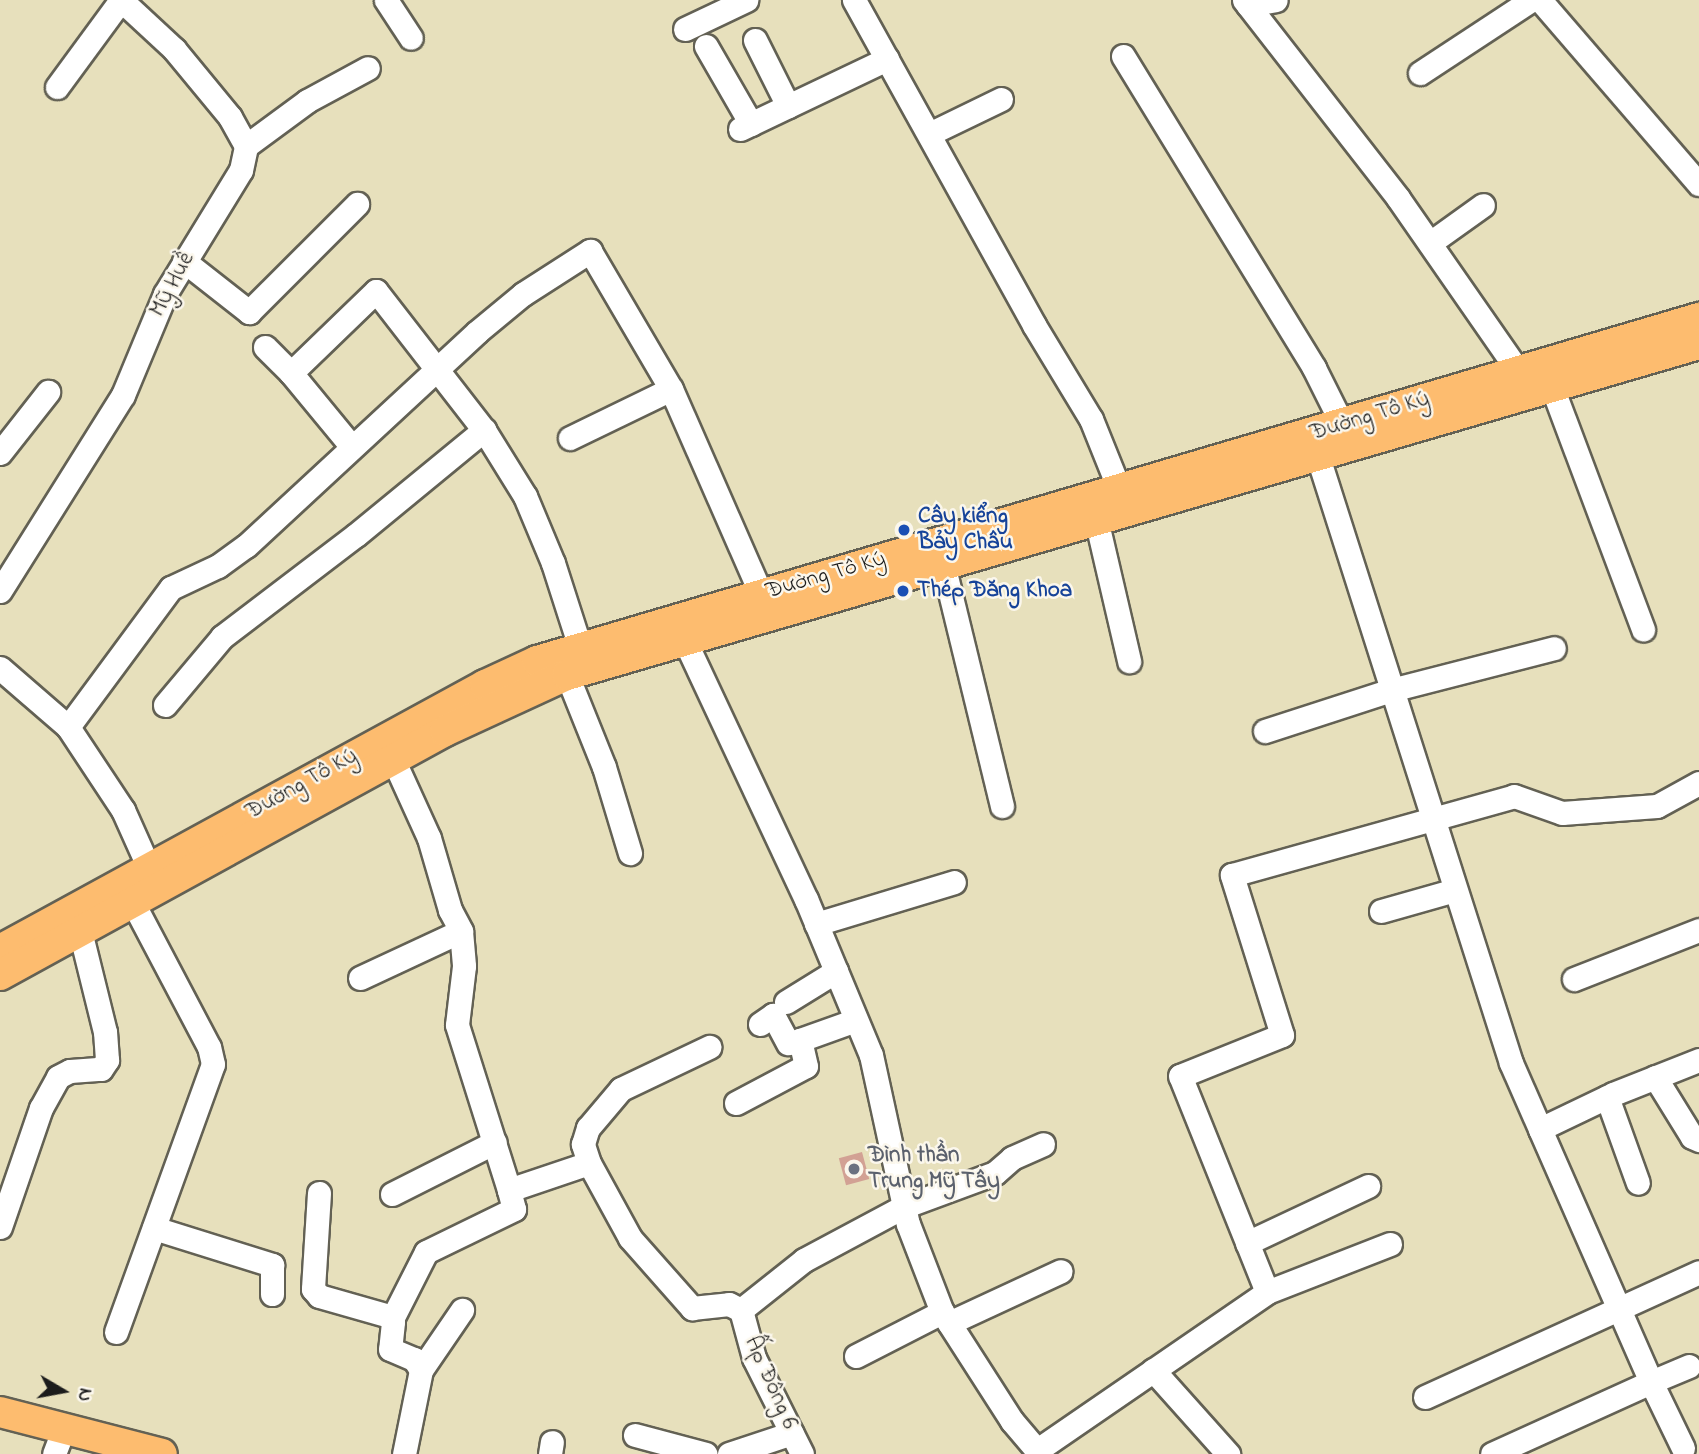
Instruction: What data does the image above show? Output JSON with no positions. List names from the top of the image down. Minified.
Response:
{"streets":{"main road":["Đường Tô Ký"],"street":["Mỹ Huề","Ấp Đông 6"]},"places":["Cây kiểng Bảy Châu","Thép Đăng Khoa","Đình thần Trung Mỹ Tây"],"north":"right"}
